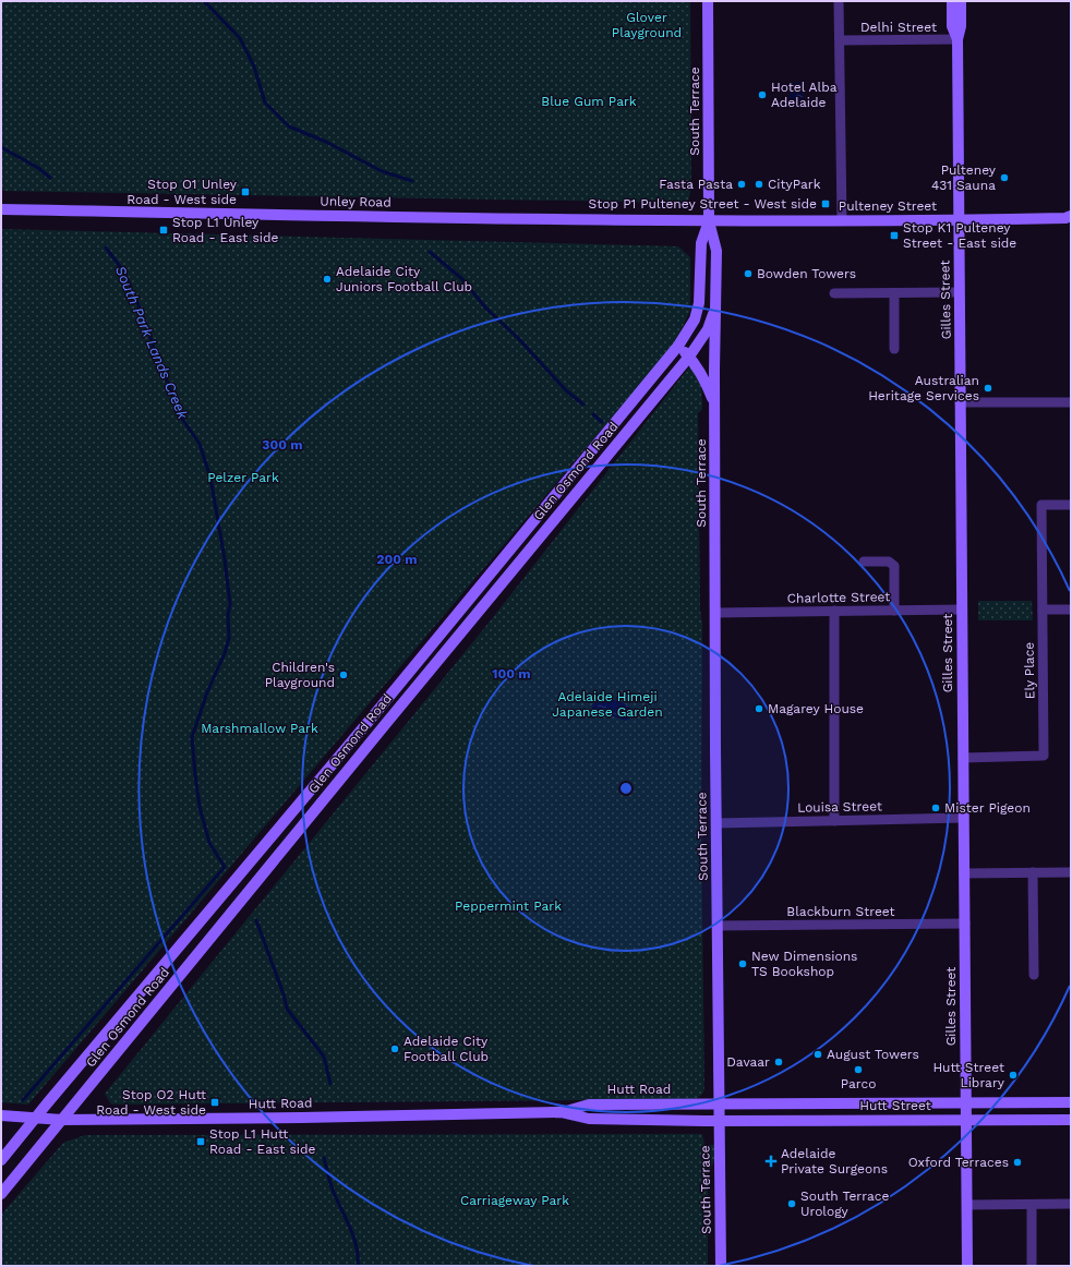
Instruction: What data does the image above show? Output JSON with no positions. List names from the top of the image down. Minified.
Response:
{"streets":{"main road":["South Terrace","Unley Road","Pulteney Street","Gilles Street","Glen Osmond Road","Hutt Road","Hutt Street"],"street":["Delhi Street","Charlotte Street","Ely Place","Louisa Street","Blackburn Street"]},"crossings":[["Delhi Street","Gilles Street"],["South Terrace","Unley Road"],["South Terrace","Pulteney Street"],["South Terrace","Glen Osmond Road"],["South Terrace","Charlotte Street"],["South Terrace","Louisa Street"],["South Terrace","Blackburn Street"],["South Terrace","Hutt Road"],["South Terrace","Hutt Street"],["Unley Road","Pulteney Street"],["Pulteney Street","Gilles Street"],["Gilles Street","Charlotte Street"],["Gilles Street","Ely Place"],["Gilles Street","Louisa Street"],["Gilles Street","Blackburn Street"],["Gilles Street","Hutt Street"],["Glen Osmond Road","Hutt Road"],["Hutt Road","Hutt Street"]],"water":["South Park Lands Creek"],"parks":["Glover Playground","Blue Gum Park","Pelzer Park","Adelaide Himeji Japanese Garden","Marshmallow Park","Peppermint Park","Carriageway Park"],"places":{"other":["Hotel Alba Adelaide","Pulteney 431 Sauna","Fasta Pasta","CityPark","Bowden Towers","Adelaide City Juniors Football Club","Australian Heritage Services","Children's Playground","Magarey House","Mister Pigeon","New Dimensions TS Bookshop","Adelaide City Football Club","August Towers","Davaar","Parco","Hutt Street Library","Oxford Terraces","South Terrace Urology"],"transit":["Stop O1 Unley Road - West side","Stop P1 Pulteney Street - West side","Stop L1 Unley Road - East side","Stop K1 Pulteney Street - East side","Stop O2 Hutt Road - West side","Stop L1 Hutt Road - East side"],"health":["Adelaide Private Surgeons"]},"rings":["300 m","200 m","100 m"]}
